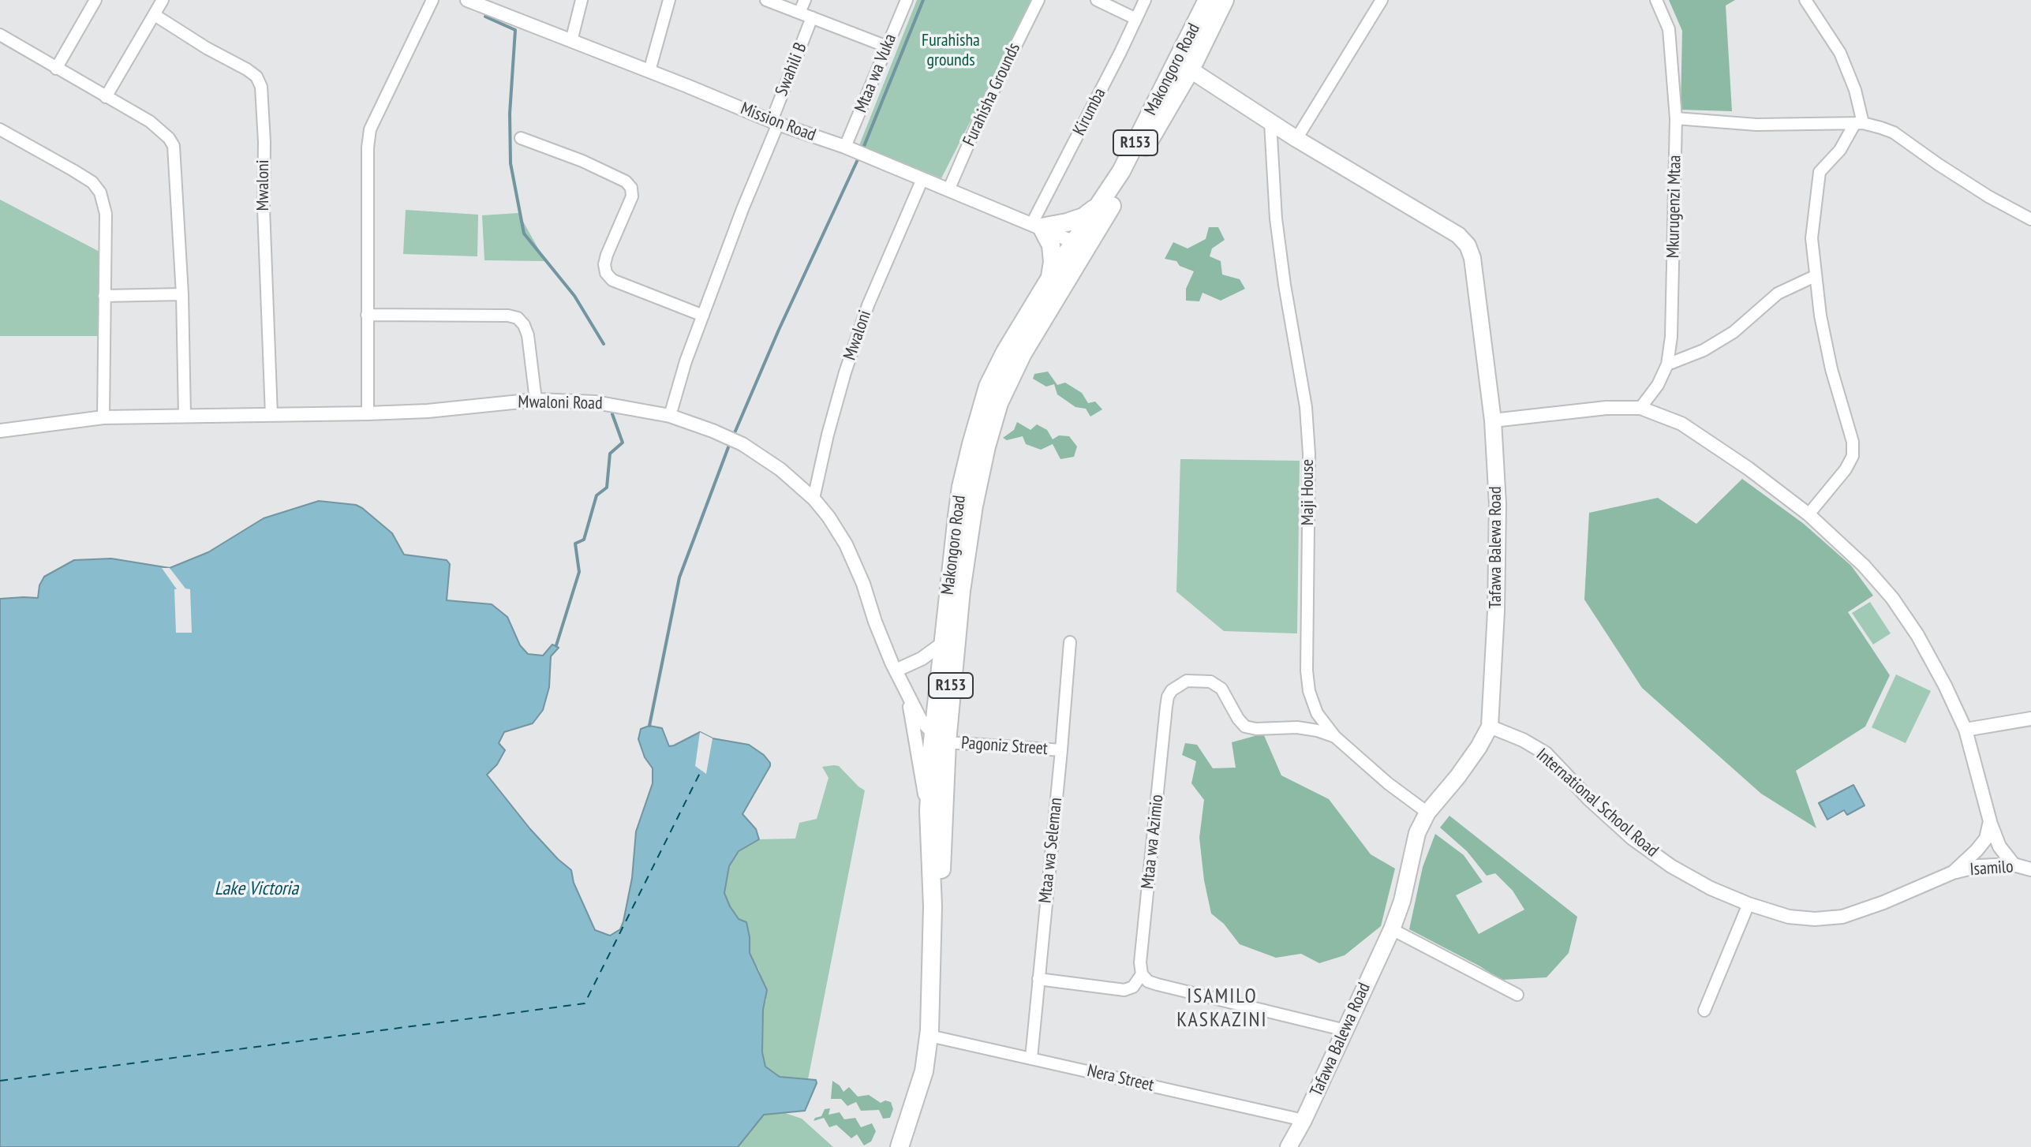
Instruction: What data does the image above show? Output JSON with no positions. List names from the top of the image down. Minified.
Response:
{"streets":{"main road":["Makongoro Road","R153","Tafawa Balewa Road"],"street":["Swahili B","Mtaa wa Vuka","Furahisha Grounds","Kirumba","Mission Road","Mwaloni","Mkurugenzi Mtaa","Mwaloni Road","Maji House","Pagoniz Street","International School Road","Mtaa wa Azimio","Mtaa wa Seleman","Isamilo","Nera Street"]},"crossings":[["Swahili B","Mission Road"],["Makongoro Road","Mission Road"],["Makongoro Road","Mwaloni Road"],["Makongoro Road","Tafawa Balewa Road"],["Makongoro Road","Pagoniz Street"],["Makongoro Road","Nera Street"],["Mtaa wa Vuka","Mission Road"],["Furahisha Grounds","Mission Road"],["Kirumba","Mission Road"],["Mission Road","Mwaloni"],["Mwaloni","Mwaloni Road"],["Mwaloni Road","Pagoniz Street"],["Maji House","Tafawa Balewa Road"],["Maji House","Mtaa wa Azimio"],["Tafawa Balewa Road","International School Road"],["Tafawa Balewa Road","Nera Street"],["Pagoniz Street","Mtaa wa Seleman"],["International School Road","Isamilo"],["Mtaa wa Seleman","Nera Street"]],"districts":["ISAMILO KASKAZINI"],"water":["Lake Victoria"],"parks":["Furahisha grounds"]}
